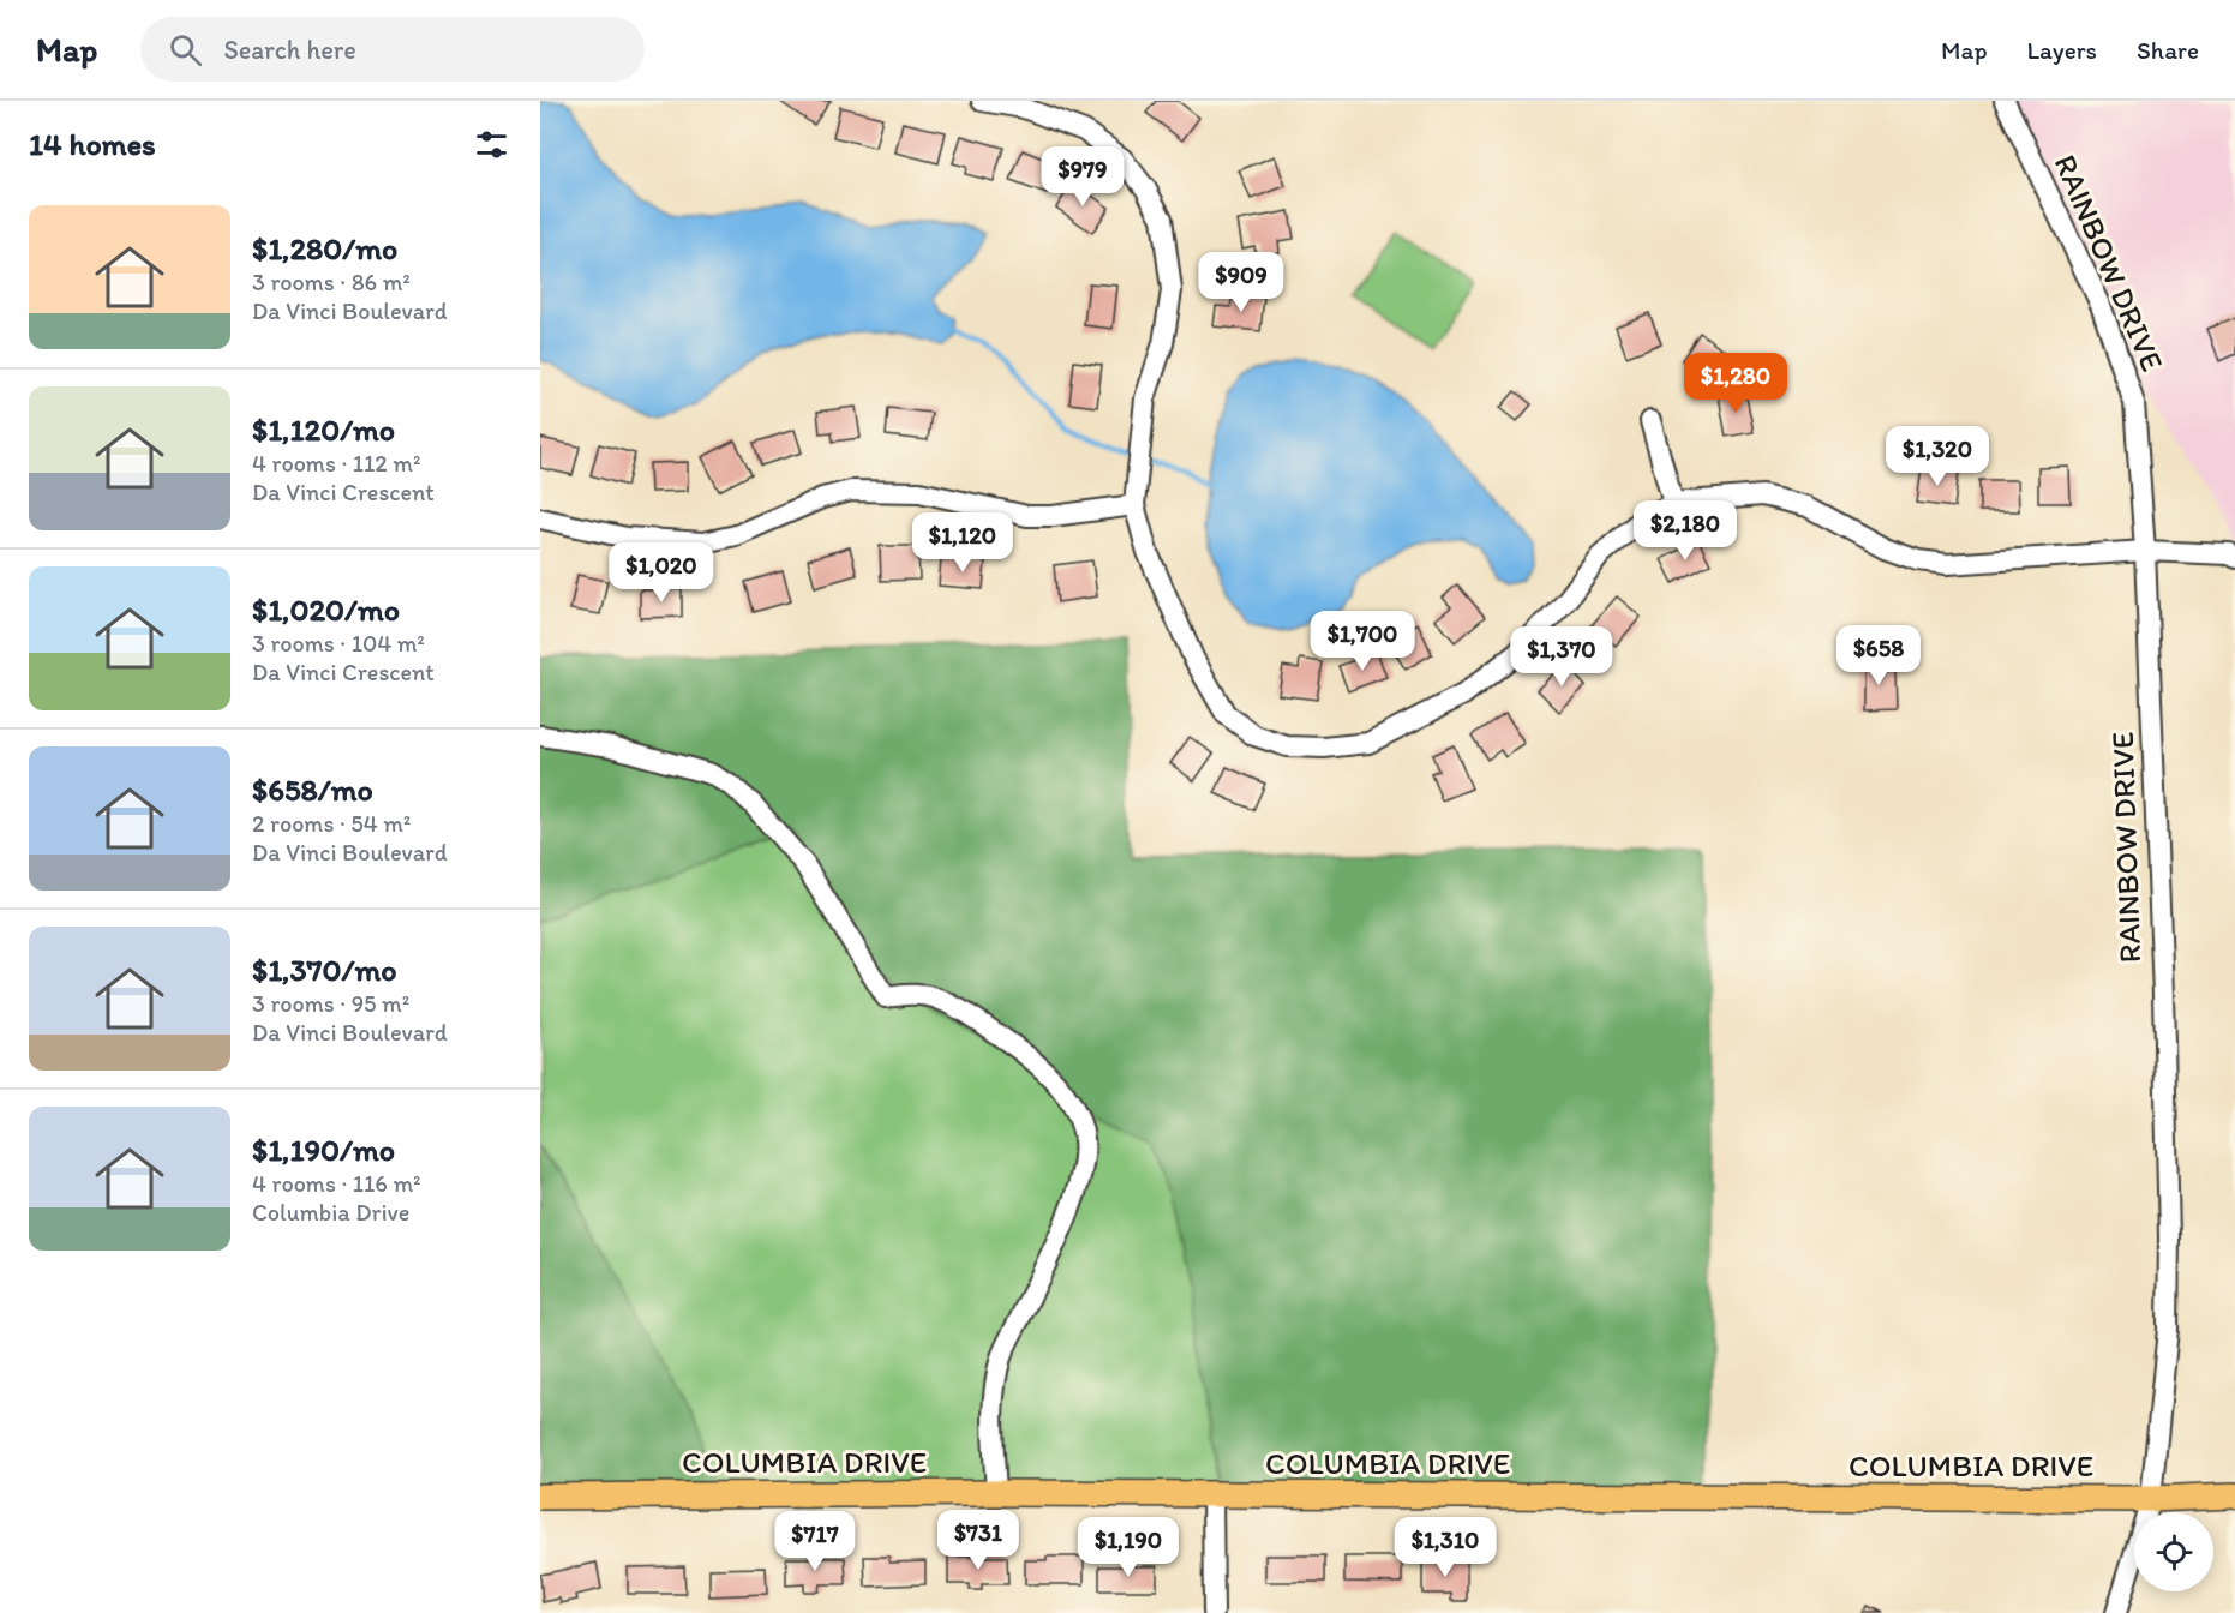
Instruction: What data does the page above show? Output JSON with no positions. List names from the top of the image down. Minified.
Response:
{"streets":{"main road":["COLUMBIA DRIVE"],"street":["RAINBOW DRIVE"]},"crossings":[["RAINBOW DRIVE","COLUMBIA DRIVE"]],"page":{"header":"Map","search":"Search here","nav":["Map","Layers","Share"],"heading":"14 homes","price":["$979","$909","$1,280","$1,320","$2,180","$1,120","$1,020","$1,700","$658","$1,370","$731","$717","$1,190","$1,310"],"list":[{"name":"$1,280/mo","note":"3 rooms · 86 m² · Da Vinci Boulevard"},{"name":"$1,120/mo","note":"4 rooms · 112 m² · Da Vinci Crescent"},{"name":"$1,020/mo","note":"3 rooms · 104 m² · Da Vinci Crescent"},{"name":"$658/mo","note":"2 rooms · 54 m² · Da Vinci Boulevard"},{"name":"$1,370/mo","note":"3 rooms · 95 m² · Da Vinci Boulevard"},{"name":"$1,190/mo","note":"4 rooms · 116 m² · Columbia Drive"}]}}
